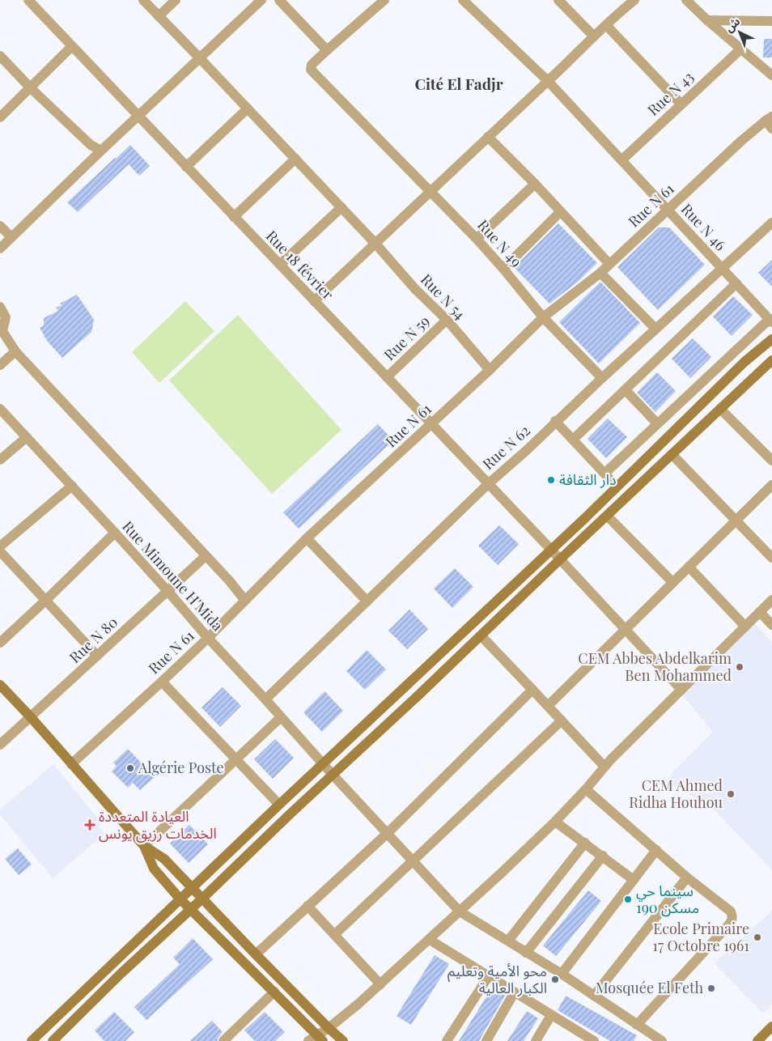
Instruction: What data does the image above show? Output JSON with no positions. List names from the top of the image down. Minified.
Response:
{"streets":{"street":["Rue N 43","Rue N 61","Rue N 46","Rue N 49","Rue 18 février","Rue N 54","Rue N 59","Rue N 62","Rue Mimoune H'Mida","Rue N 80"]},"crossings":[["Rue N 43","Rue N 46"],["Rue N 61","Rue N 46"],["Rue N 61","Rue N 49"],["Rue N 61","Rue 18 février"],["Rue N 61","Rue N 54"],["Rue N 61","Rue Mimoune H'Mida"],["Rue N 46","Rue N 62"],["Rue N 49","Rue N 62"],["Rue 18 février","Rue N 59"],["Rue 18 février","Rue N 62"],["Rue N 54","Rue N 59"],["Rue N 62","Rue Mimoune H'Mida"],["Rue Mimoune H'Mida","Rue N 80"]],"districts":["Cité El Fadjr"],"places":{"other":["دار الثقافة","CEM Abbes Abdelkarim Ben Mohammed","Algérie Poste","CEM Ahmed Ridha Houhou","سينما حي 190 مسكن","Ecole Primaire 17 Octobre 1961","محو الأمية وتعليم الكبار العالية","Mosquée El Feth"],"health":["العيادة المتعددة الخدمات رزيق يونس"]},"north":"top left"}
